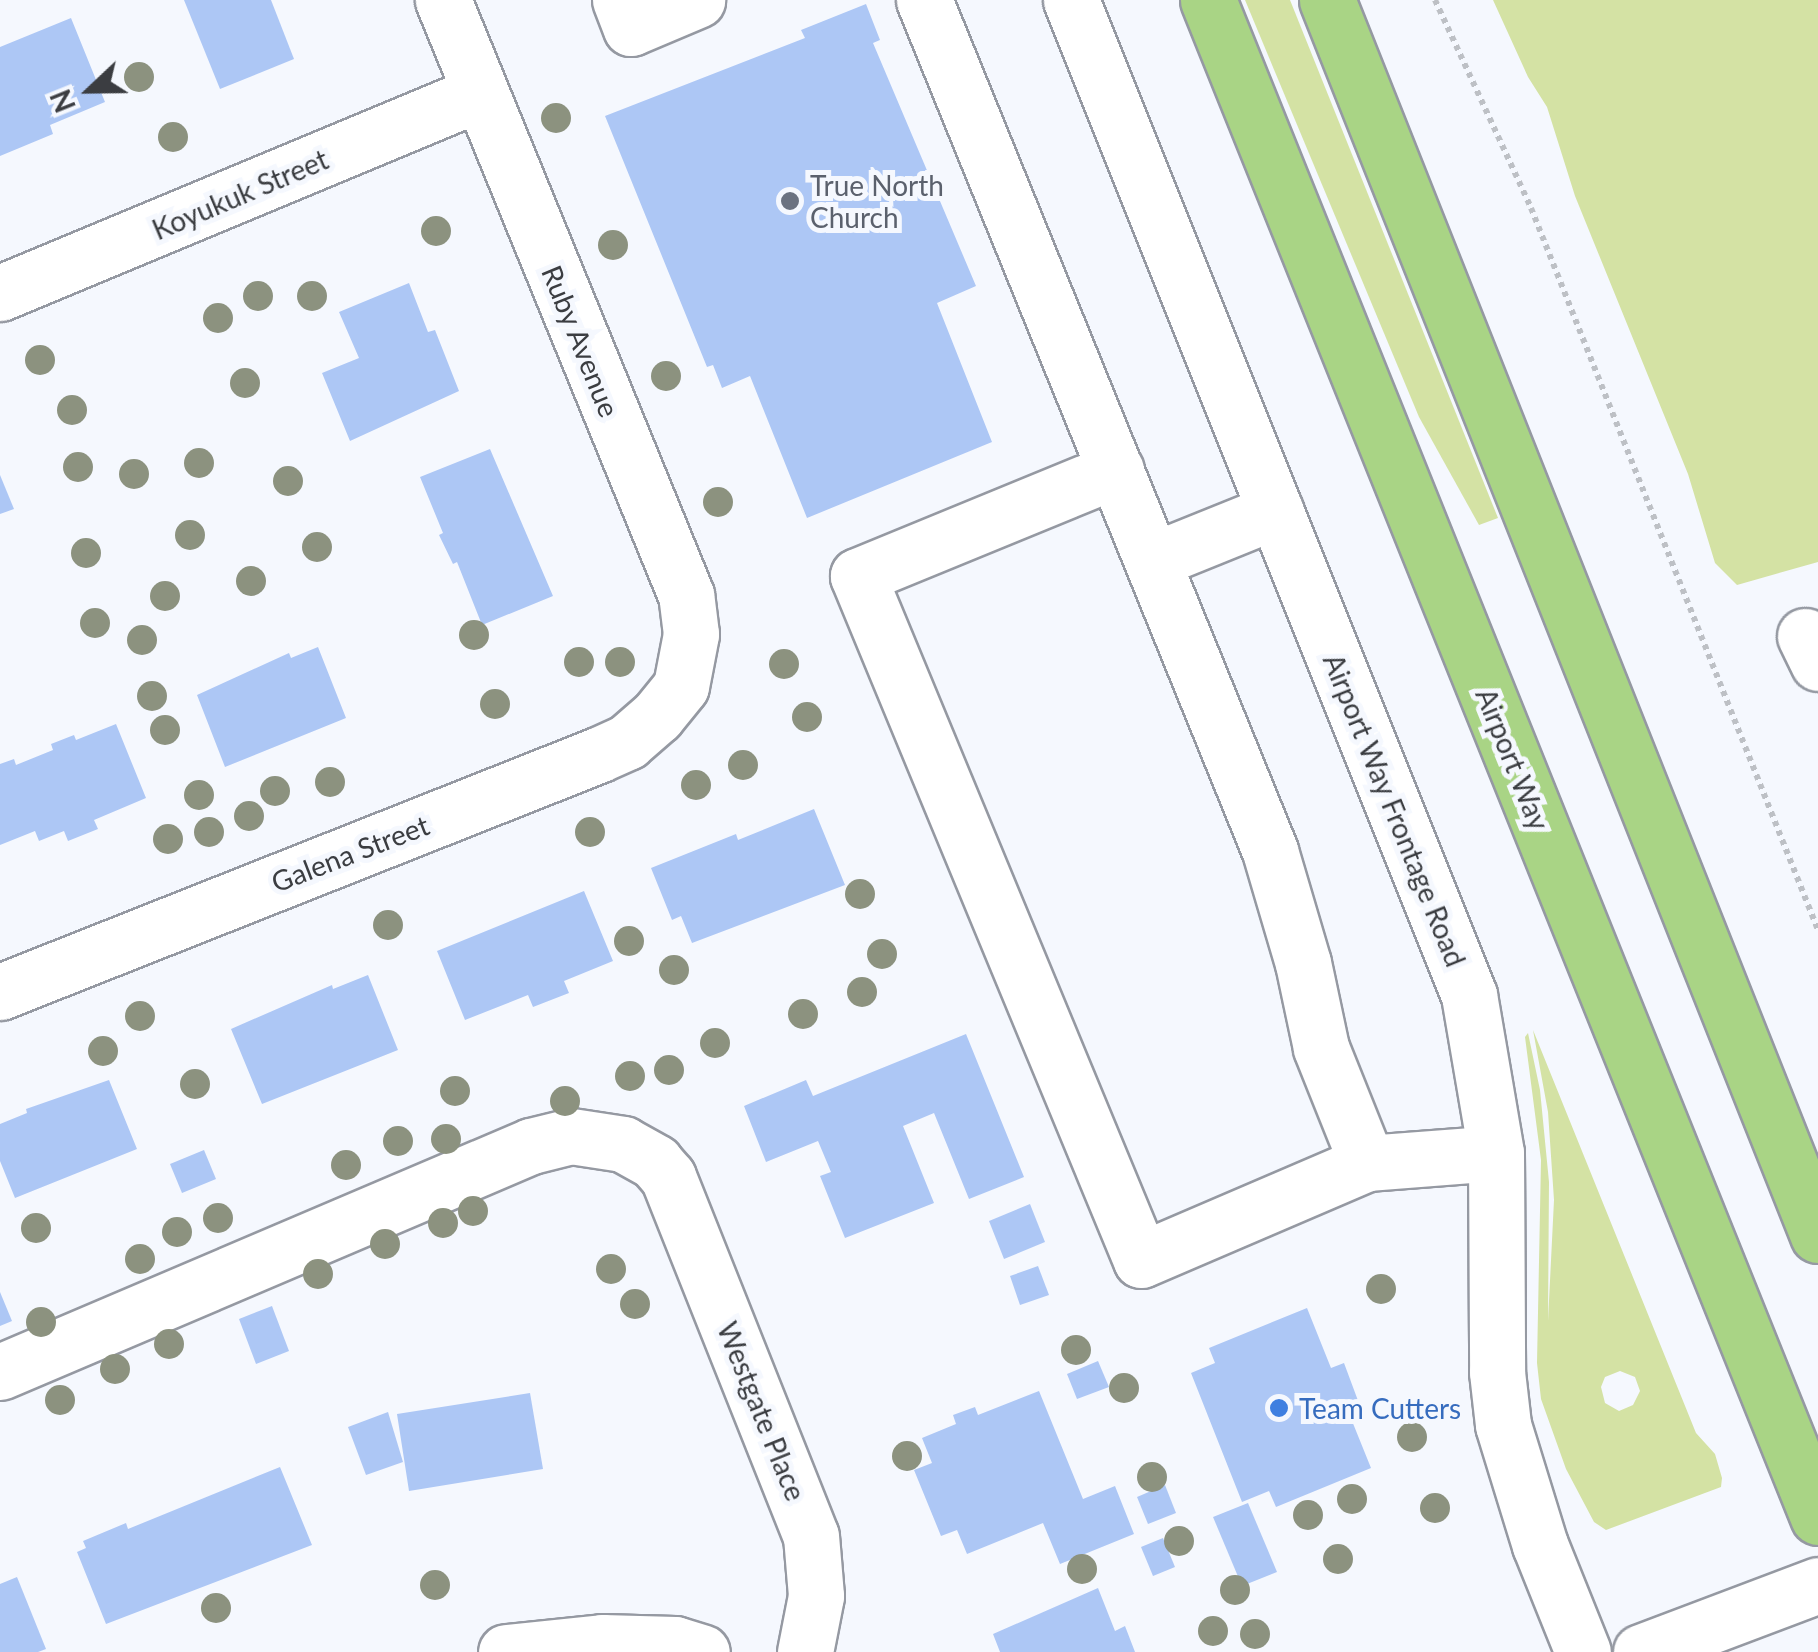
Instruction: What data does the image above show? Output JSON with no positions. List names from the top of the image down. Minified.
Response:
{"streets":{"main road":["Airport Way"],"street":["Koyukuk Street","Ruby Avenue","Airport Way Frontage Road","Galena Street","Westgate Place"]},"crossings":[["Koyukuk Street","Ruby Avenue"],["Ruby Avenue","Galena Street"]],"places":["True North Church","Team Cutters"],"north":"left"}
